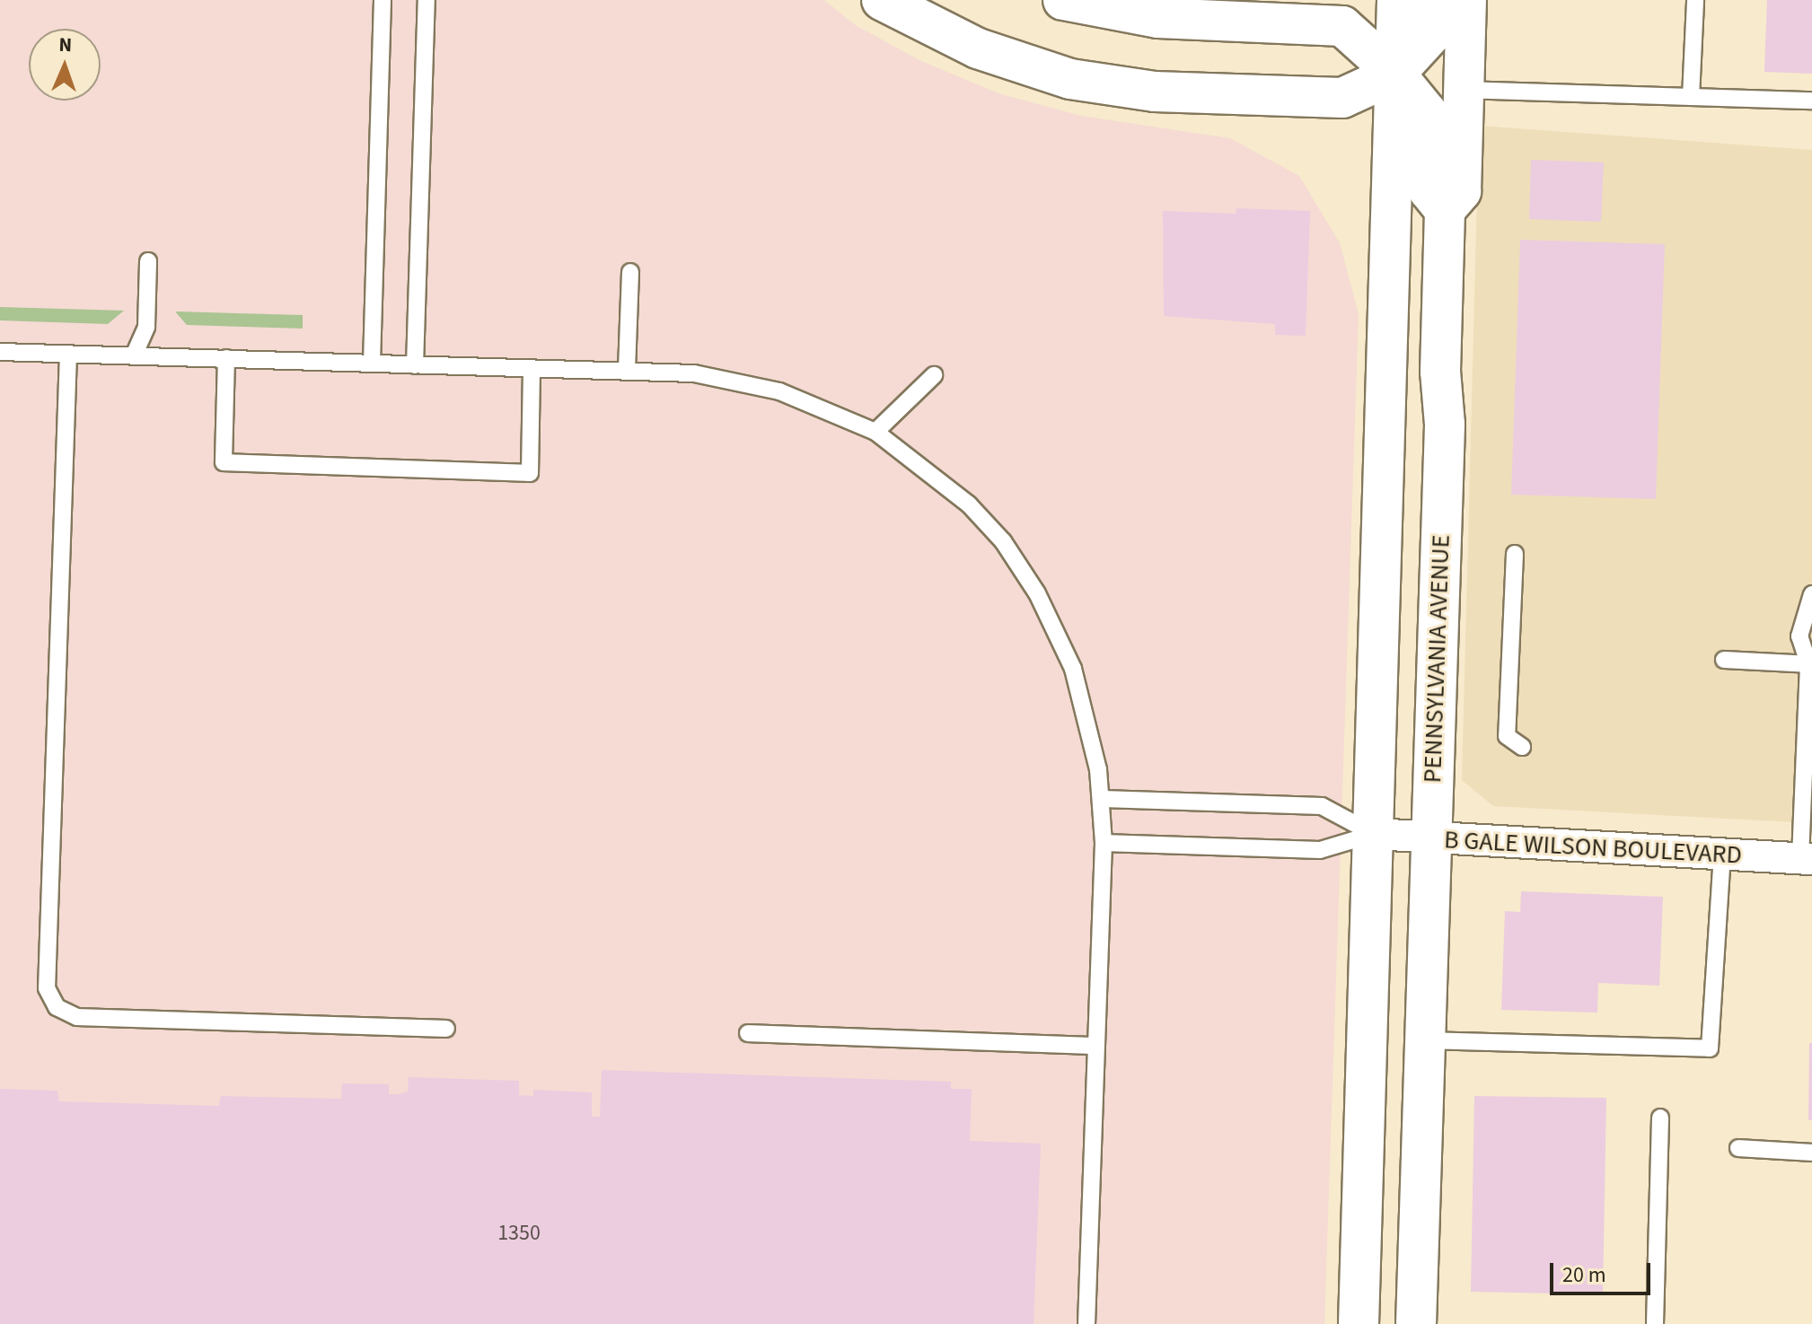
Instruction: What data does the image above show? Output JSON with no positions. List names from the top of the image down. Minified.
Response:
{"streets":{"main road":["PENNSYLVANIA AVENUE"],"street":["B GALE WILSON BOULEVARD"]},"crossings":[["PENNSYLVANIA AVENUE","B GALE WILSON BOULEVARD"]],"house_numbers":["1350"],"scale_bar":"20 m","north":"top"}
